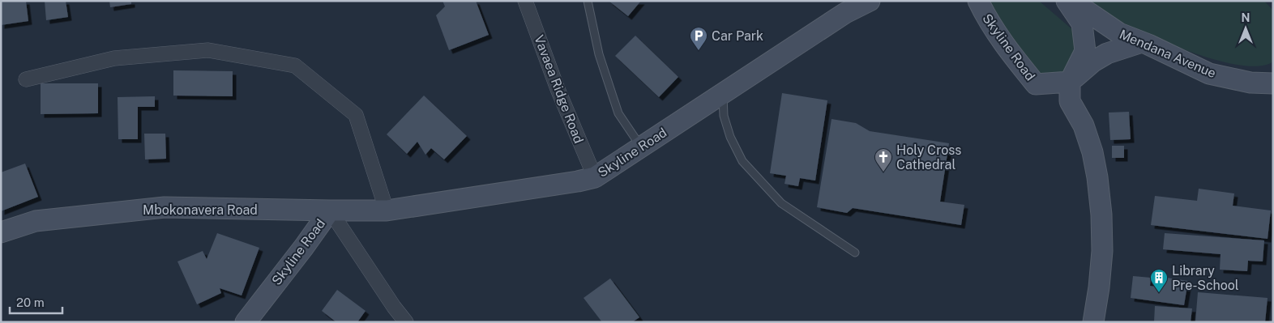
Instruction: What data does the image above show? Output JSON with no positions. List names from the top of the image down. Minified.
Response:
{"streets":{"street":["Skyline Road","Mendana Avenue","Vavaea Ridge Road","Mbokonavera Road"]},"crossings":[["Skyline Road","Vavaea Ridge Road"],["Skyline Road","Mbokonavera Road"]],"places":{"parking":["Car Park"],"church":["Holy Cross Cathedral"],"building":["Library Pre-School"]},"scale_bar":"20 m","north":"top"}
